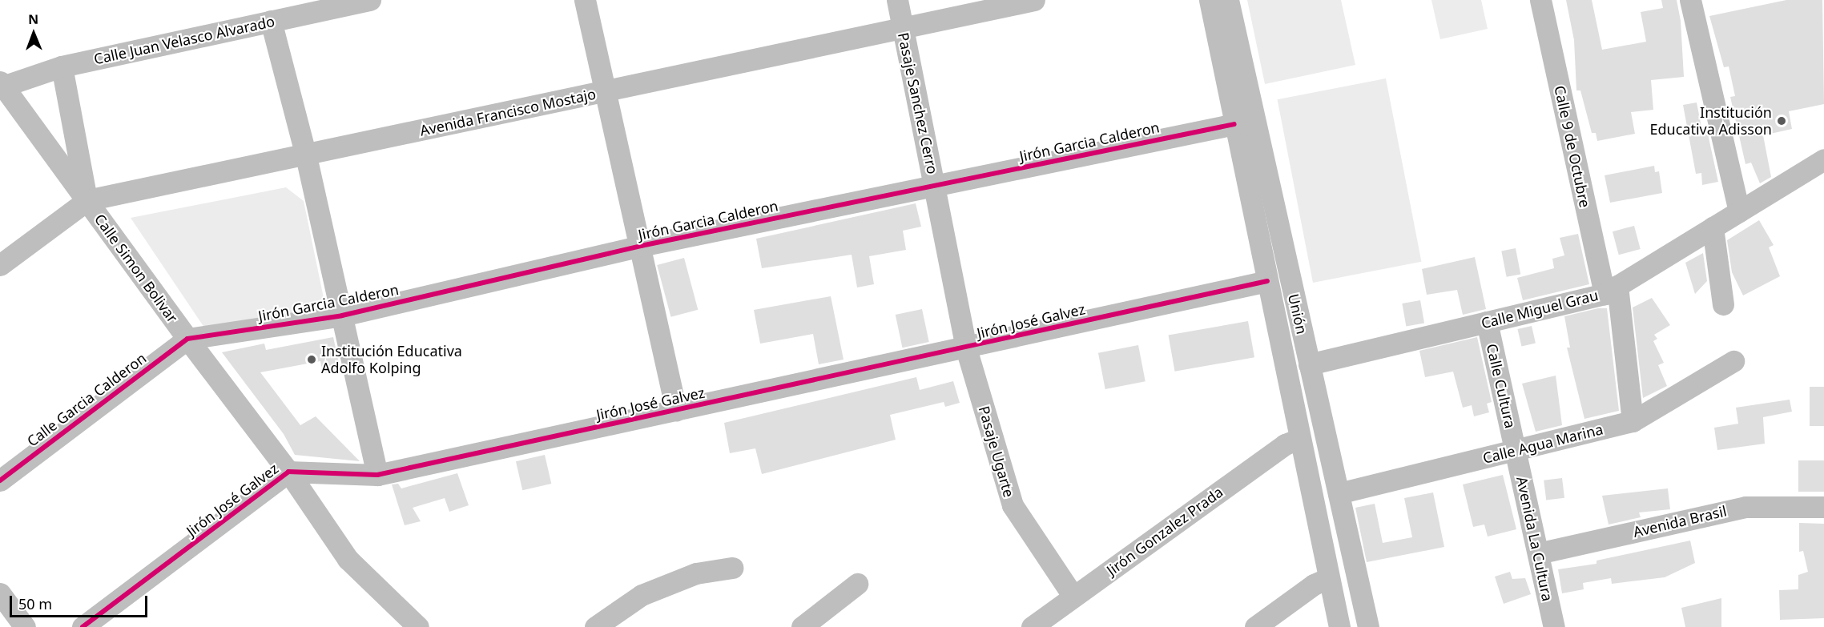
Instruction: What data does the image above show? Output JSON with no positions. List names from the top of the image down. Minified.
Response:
{"streets":{"street":["Calle Juan Velasco Alvarado","Pasaje Sanchez Cerro","Avenida Francisco Mostajo","Jirón Garcia Calderon","Calle 9 de Octubre","Calle Simon Bolivar","Calle Miguel Grau","Unión","Jirón José Galvez","Calle Cultura","Calle Garcia Calderon","Calle Agua Marina","Pasaje Ugarte","Avenida Brasil","Jirón Gonzalez Prada","Avenida La Cultura"]},"crossings":[["Calle Juan Velasco Alvarado","Calle Simon Bolivar"],["Pasaje Sanchez Cerro","Avenida Francisco Mostajo"],["Pasaje Sanchez Cerro","Jirón Garcia Calderon"],["Pasaje Sanchez Cerro","Jirón José Galvez"],["Pasaje Sanchez Cerro","Pasaje Ugarte"],["Avenida Francisco Mostajo","Calle Simon Bolivar"],["Jirón Garcia Calderon","Calle Simon Bolivar"],["Jirón Garcia Calderon","Unión"],["Jirón Garcia Calderon","Calle Garcia Calderon"],["Calle 9 de Octubre","Calle Miguel Grau"],["Calle 9 de Octubre","Calle Agua Marina"],["Calle Simon Bolivar","Jirón José Galvez"],["Calle Simon Bolivar","Calle Garcia Calderon"],["Calle Miguel Grau","Unión"],["Calle Miguel Grau","Calle Cultura"],["Unión","Jirón José Galvez"],["Unión","Calle Agua Marina"],["Unión","Jirón Gonzalez Prada"],["Jirón José Galvez","Pasaje Ugarte"],["Calle Cultura","Calle Agua Marina"],["Calle Cultura","Avenida La Cultura"],["Calle Agua Marina","Avenida La Cultura"],["Pasaje Ugarte","Jirón Gonzalez Prada"],["Avenida Brasil","Avenida La Cultura"]],"places":["Institución Educativa Adisson","Institución Educativa Adolfo Kolping"],"scale_bar":"50 m","north":"top"}
